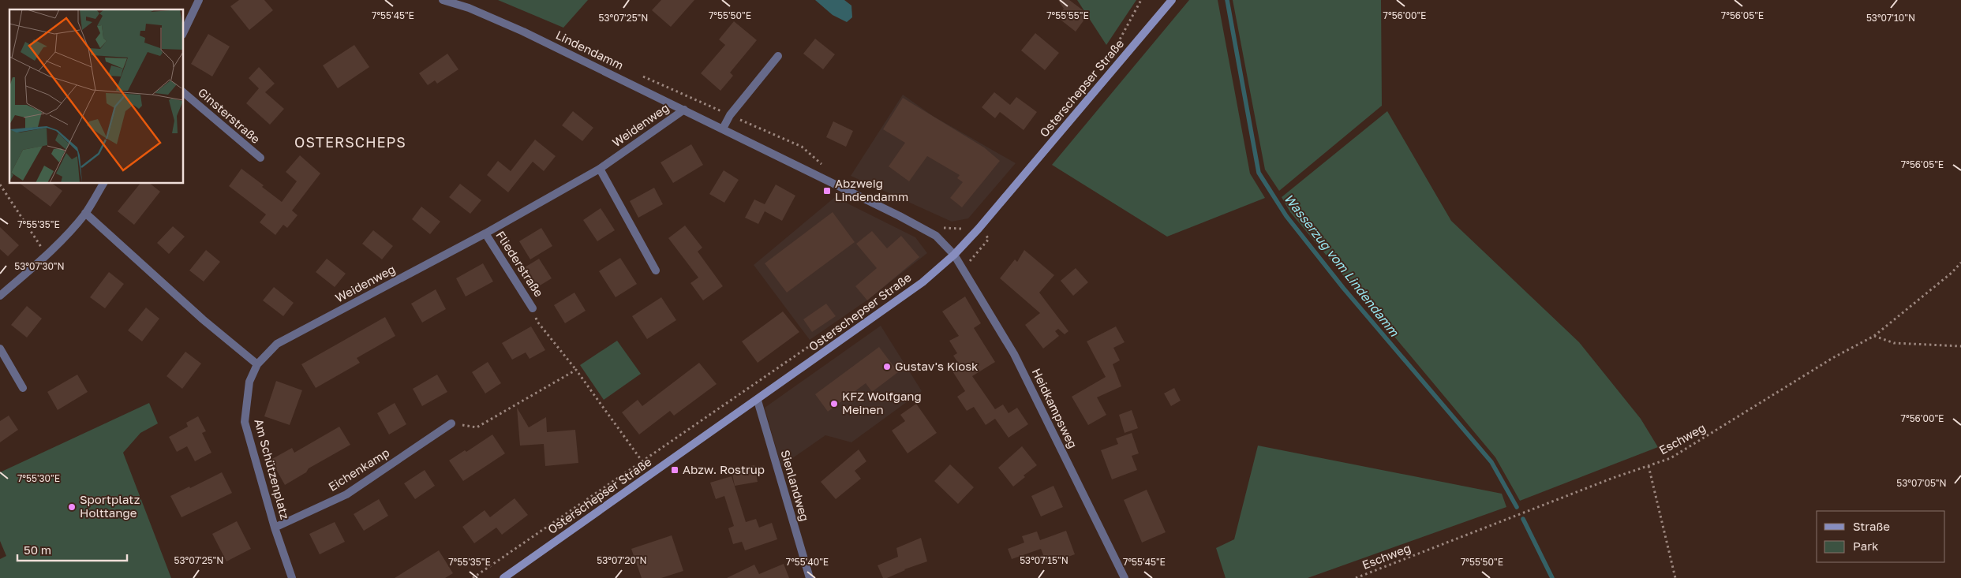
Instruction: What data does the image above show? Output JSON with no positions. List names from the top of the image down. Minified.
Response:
{"streets":{"main road":["Osterschepser Straße"],"street":["Lindendamm","Ginsterstraße","Weidenweg","Fliederstraße","Heidkampsweg","Am Schützenplatz","Eichenkamp","Sienlandweg"],"path":["Eschweg"]},"crossings":[["Lindendamm","Osterschepser Straße"],["Lindendamm","Weidenweg"],["Lindendamm","Heidkampsweg"],["Osterschepser Straße","Heidkampsweg"],["Osterschepser Straße","Sienlandweg"],["Weidenweg","Fliederstraße"],["Weidenweg","Am Schützenplatz"],["Am Schützenplatz","Eichenkamp"]],"districts":["OSTERSCHEPS"],"water":["Wasserzug vom Lindendamm"],"places":{"transit":["Abzweig Lindendamm","Abzw. Rostrup"],"other":["Gustav's Kiosk","KFZ Wolfgang Meinen","Sportplatz Holttange"]},"legend":["Straße","Park"],"scale_bar":"50 m","coordinates":["7°55'45\"E","7°55'50\"E","7°55'55\"E","7°56'00\"E","7°56'05\"E","53°07'25\"N","53°07'10\"N","7°55'35\"E","53°07'30\"N","7°55'30\"E","53°07'05\"N","53°07'20\"N","53°07'15\"N","7°55'40\"E"]}
